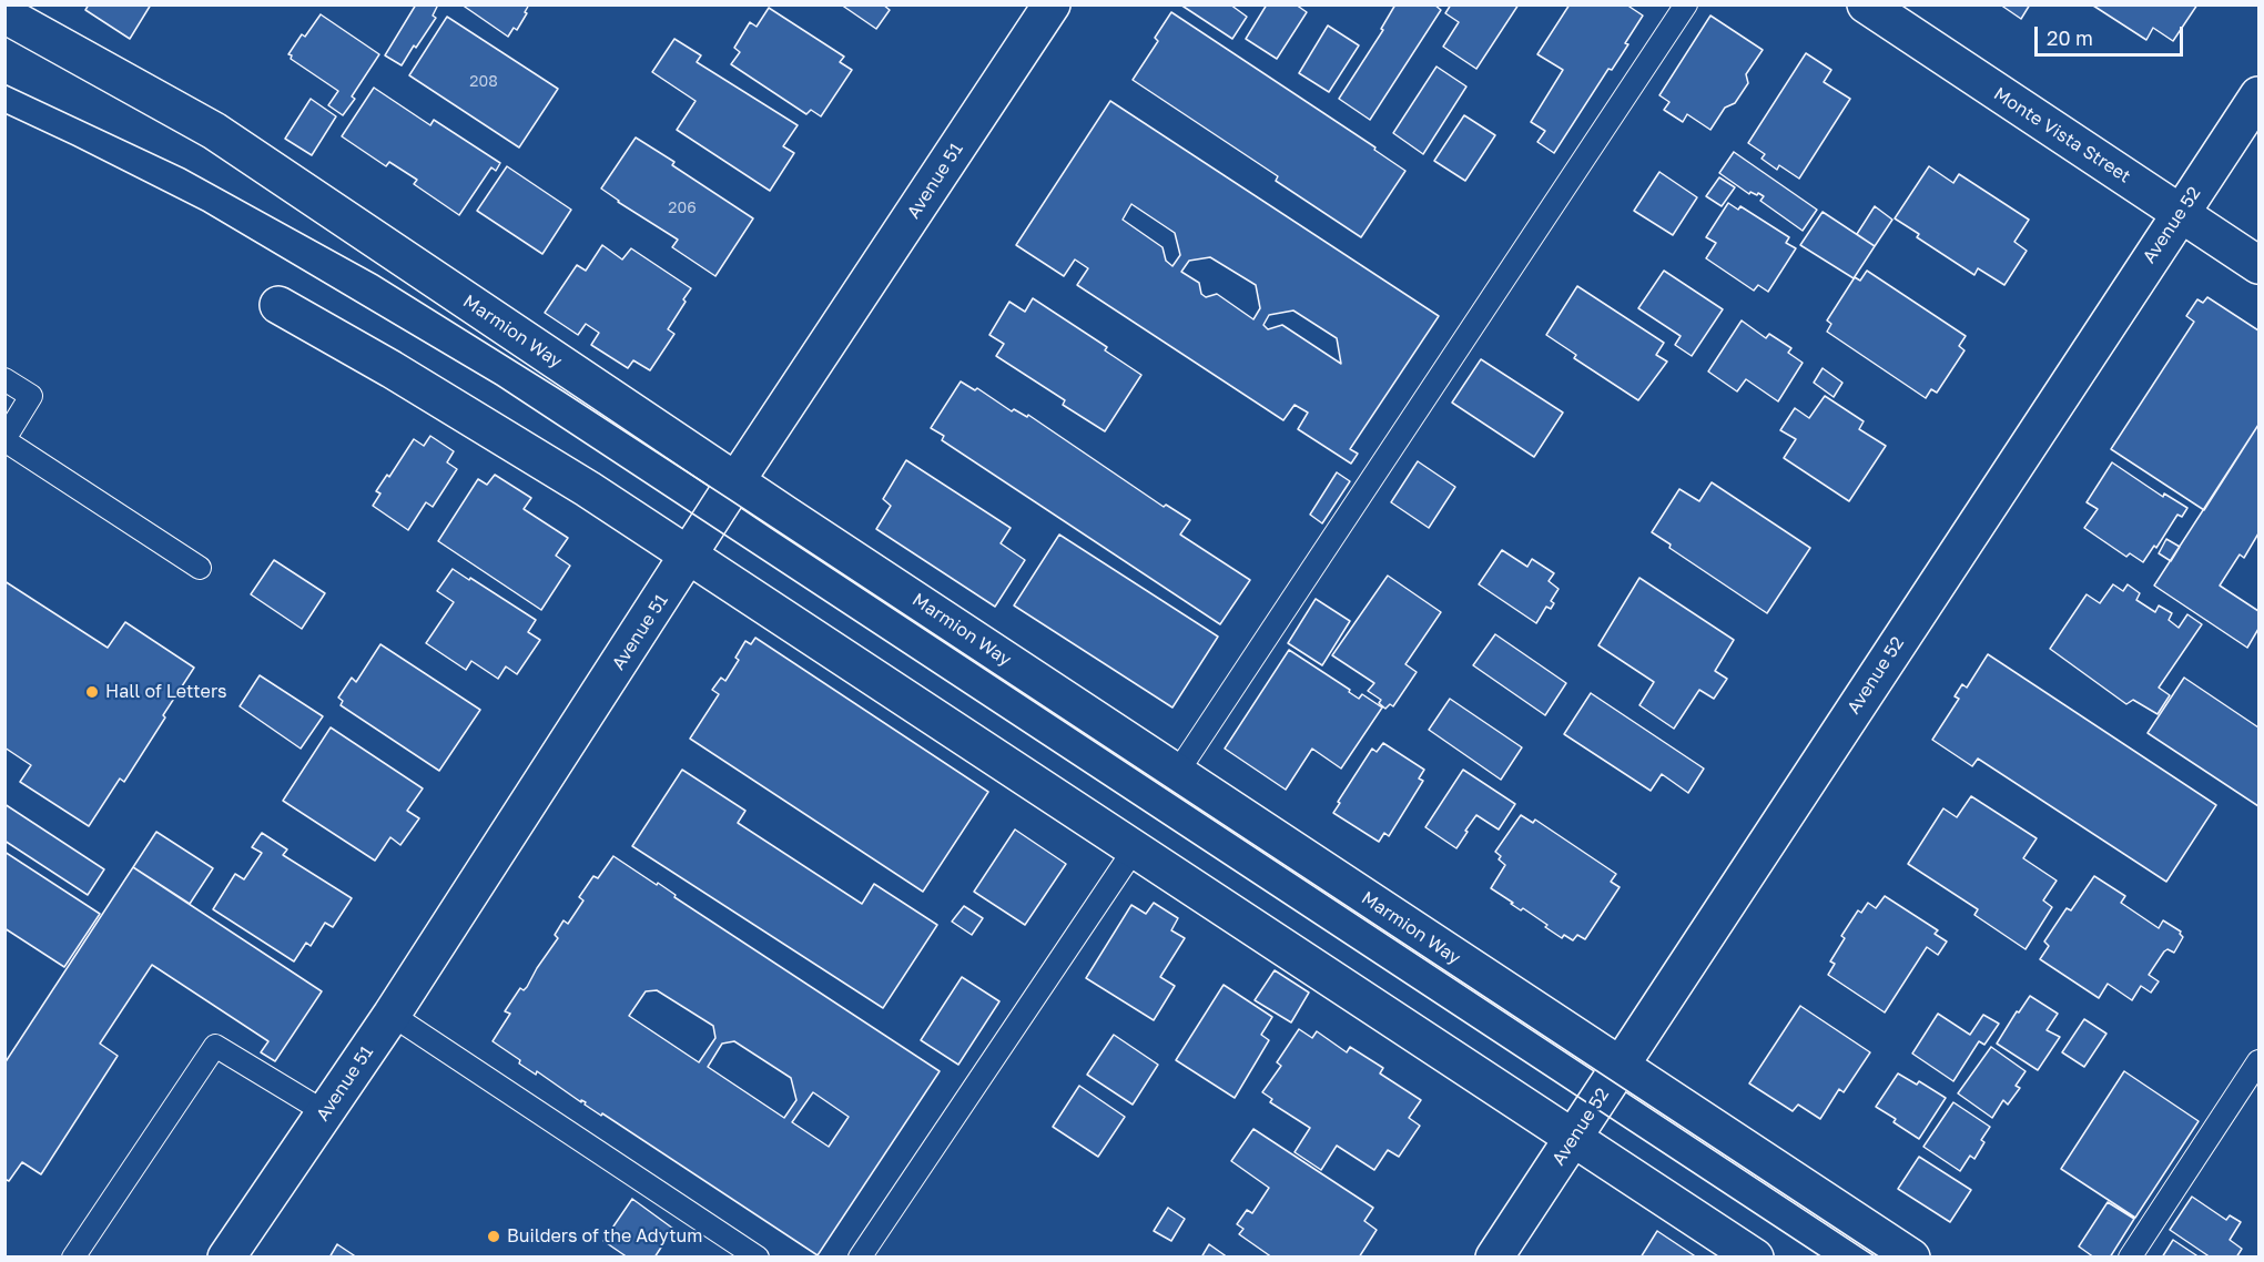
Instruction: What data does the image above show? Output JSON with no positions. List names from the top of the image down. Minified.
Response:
{"streets":{"street":["Monte Vista Street","Avenue 51","Avenue 52","Marmion Way"]},"crossings":[["Monte Vista Street","Avenue 52"],["Avenue 51","Marmion Way"],["Avenue 52","Marmion Way"]],"places":["Hall of Letters","Builders of the Adytum"],"house_numbers":["208","206"],"scale_bar":"20 m"}
